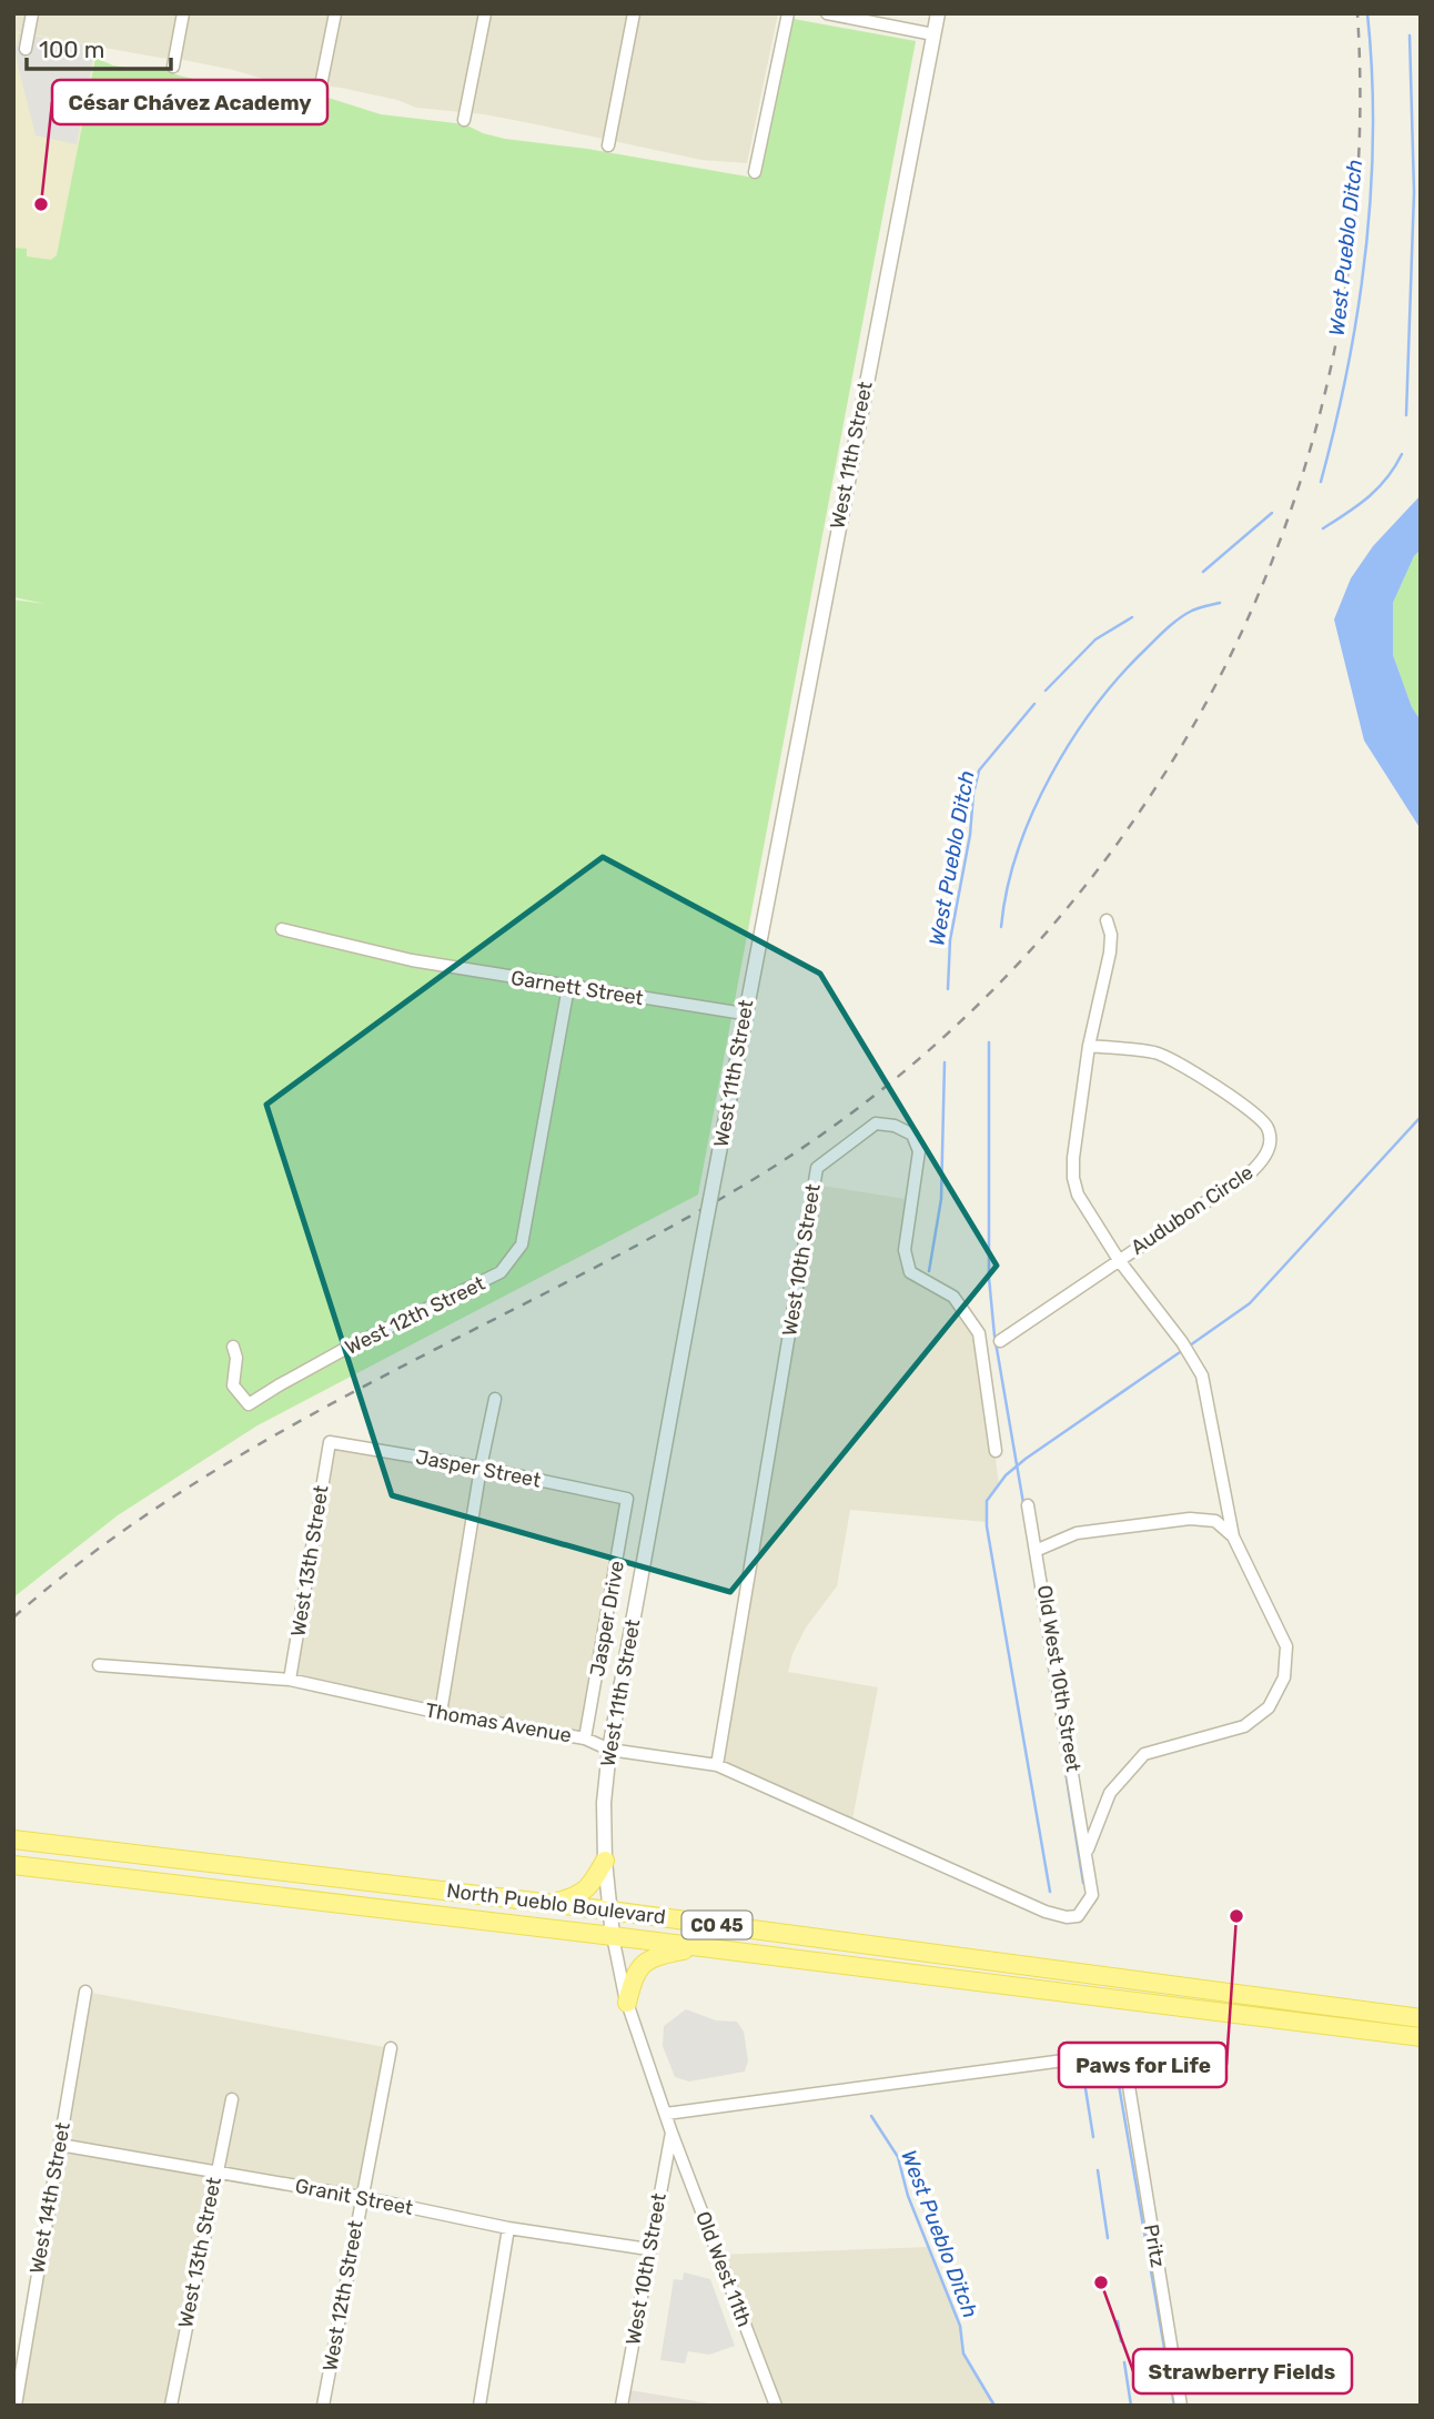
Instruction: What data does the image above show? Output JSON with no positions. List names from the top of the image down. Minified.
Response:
{"streets":{"main road":["North Pueblo Boulevard","CO 45"],"street":["West 11th Street","Garnett Street","Audubon Circle","West 10th Street","West 12th Street","Jasper Street","West 13th Street","Jasper Drive","Old West 10th Street","Thomas Avenue","Granit Street","West 14th Street","Pritz","Old West 11th"]},"crossings":[["West 11th Street","Garnett Street"],["West 11th Street","West 10th Street"],["West 11th Street","Thomas Avenue"],["West 11th Street","North Pueblo Boulevard"],["West 11th Street","Pritz"],["West 11th Street","Old West 11th"],["Garnett Street","West 12th Street"],["West 10th Street","Thomas Avenue"],["West 10th Street","Granit Street"],["West 10th Street","Old West 11th"],["West 12th Street","Granit Street"],["Jasper Street","West 13th Street"],["Jasper Street","Jasper Drive"],["West 13th Street","Thomas Avenue"],["West 13th Street","Granit Street"],["Jasper Drive","Thomas Avenue"],["Old West 10th Street","Thomas Avenue"],["Granit Street","West 14th Street"]],"water":["West Pueblo Ditch"],"places":["César Chávez Academy","Paws for Life","Strawberry Fields"],"scale_bar":"100 m"}
